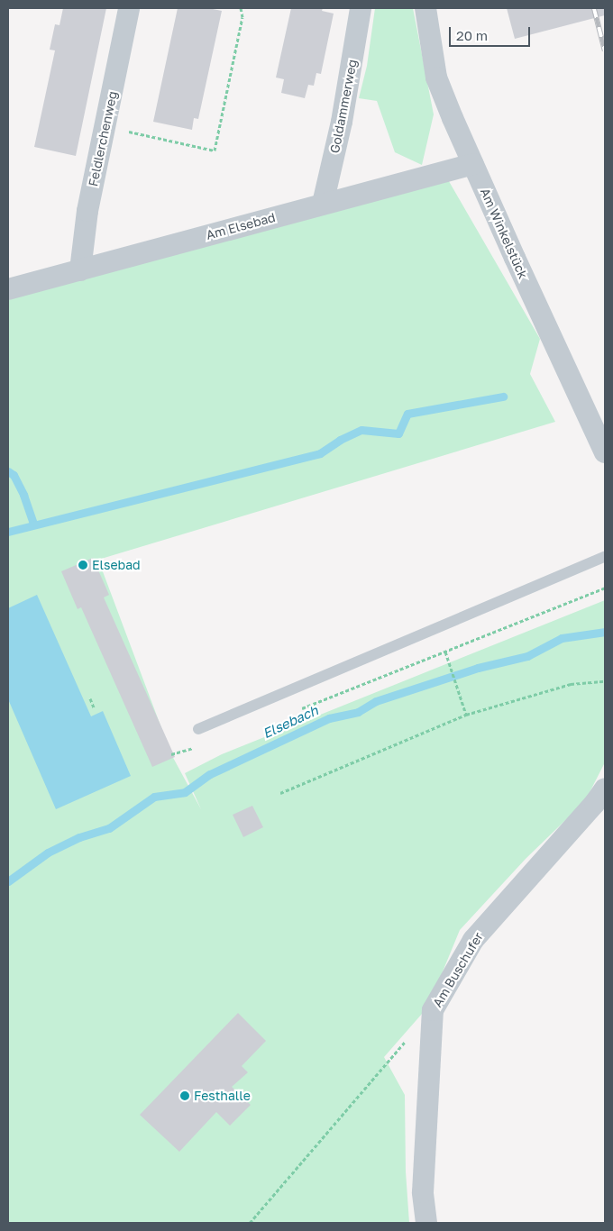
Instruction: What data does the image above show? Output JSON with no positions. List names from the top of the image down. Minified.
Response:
{"streets":{"street":["Goldammerweg","Feldlerchenweg","Am Elsebad","Am Winkelstück","Am Buschufer"]},"crossings":[["Goldammerweg","Am Elsebad"],["Feldlerchenweg","Am Elsebad"],["Am Elsebad","Am Winkelstück"]],"water":["Elsebach"],"places":["Elsebad","Festhalle"],"scale_bar":"20 m"}
